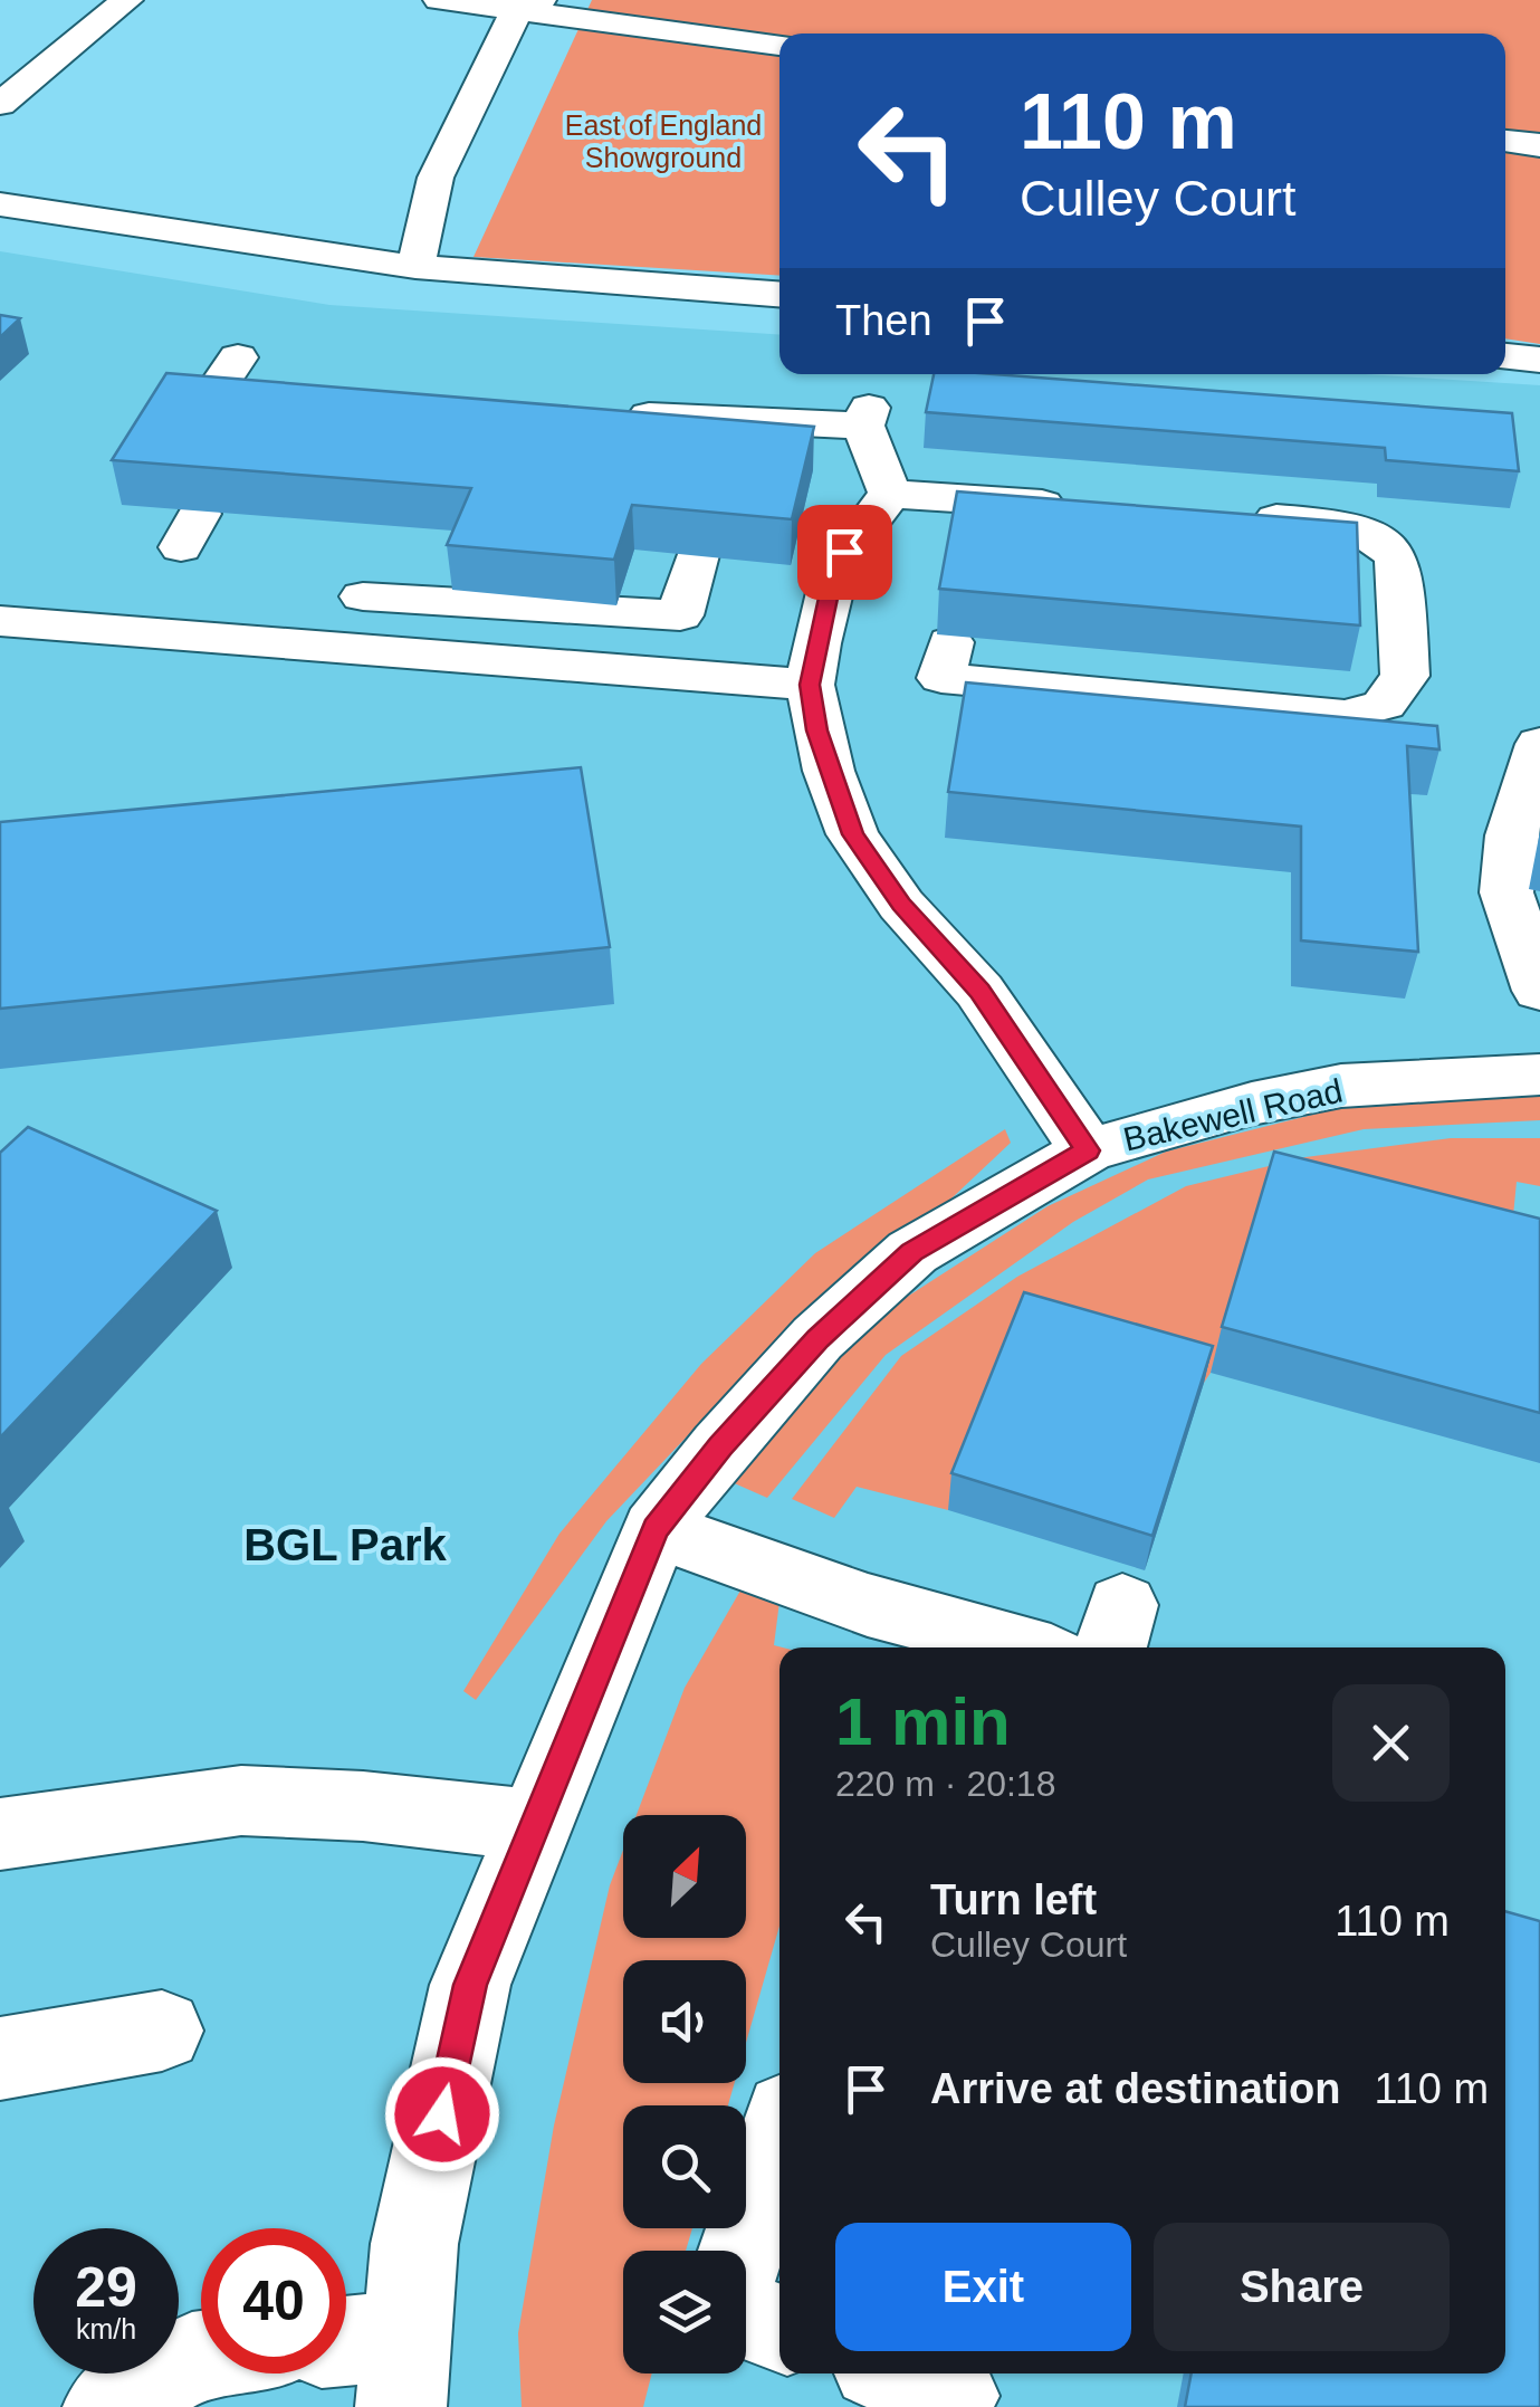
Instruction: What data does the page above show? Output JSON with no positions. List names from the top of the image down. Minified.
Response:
{"streets":{"street":["Bakewell Road"]},"districts":["BGL Park"],"parks":["East of England Showground"],"north":"top right","page":{"turn":["110 m","Culley Court"],"then":"Then","heading":["1 min","220 m · 20:18"],"list":[{"name":"Turn left","note":"Culley Court","value":"110 m"},{"name":"Arrive at destination","value":"110 m"}],"buttons":["Exit","Share"],"speed":"29 km/h","limit":"40"}}
